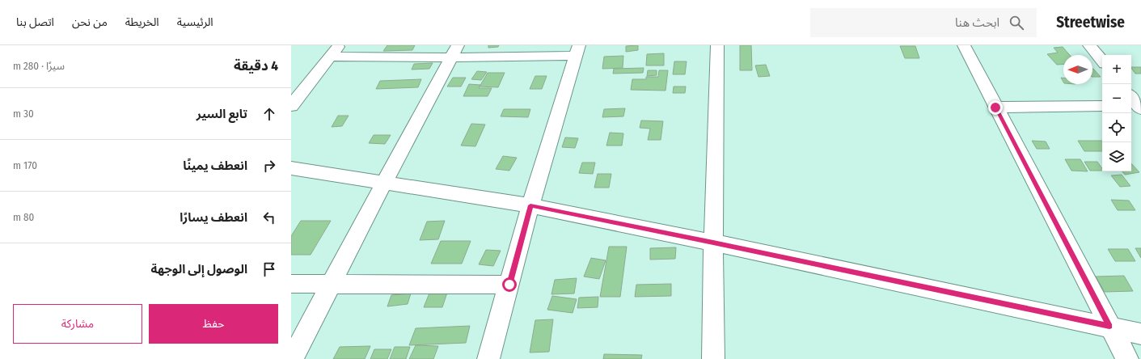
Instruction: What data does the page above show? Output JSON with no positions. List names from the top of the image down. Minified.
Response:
{"north":"left","page":{"header":"Streetwise","search":"ابحث هنا","nav":["الرئيسية","الخريطة","من نحن","اتصل بنا"],"heading":["4 دقيقة","سيرًا · 280 m"],"map_buttons":["+","−"],"list":[["تابع السير","30 m"],["انعطف يمينًا","170 m"],["انعطف يسارًا","80 m"],"الوصول إلى الوجهة"],"buttons":["حفظ","مشاركة"]}}
